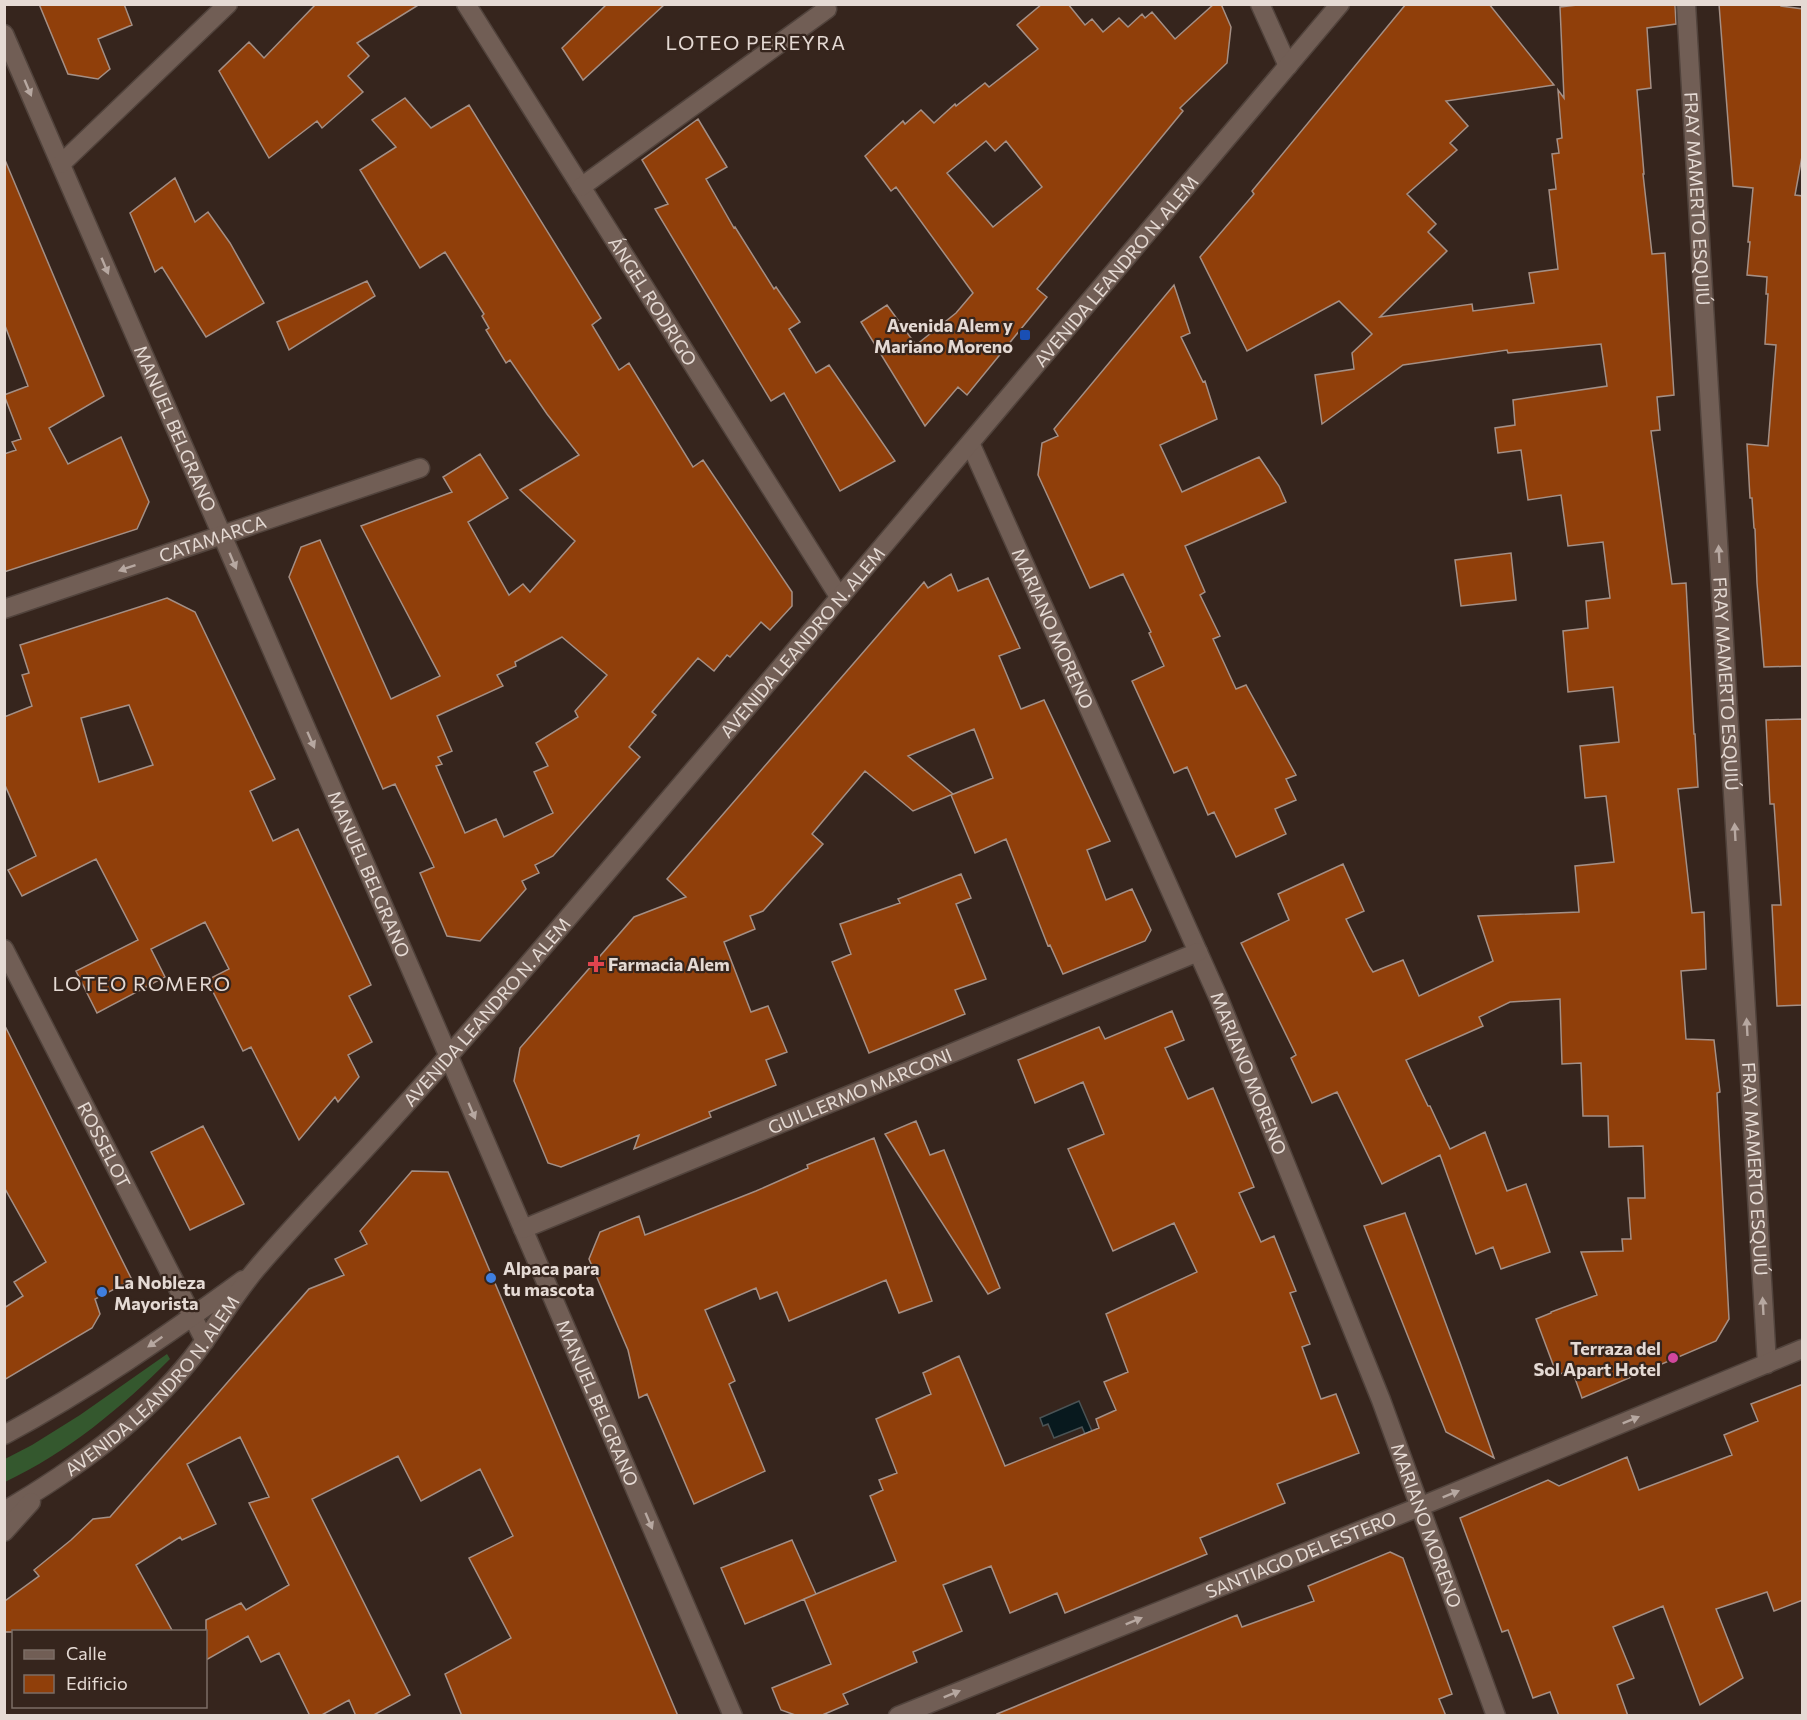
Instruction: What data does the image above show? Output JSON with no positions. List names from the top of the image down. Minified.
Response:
{"streets":{"street":["FRAY MAMERTO ESQUIÚ","AVENIDA LEANDRO N. ALEM","ÁNGEL RODRIGO","MANUEL BELGRANO","CATAMARCA","MARIANO MORENO","GUILLERMO MARCONI","ROSSELOT","SANTIAGO DEL ESTERO"]},"crossings":[["FRAY MAMERTO ESQUIÚ","SANTIAGO DEL ESTERO"],["AVENIDA LEANDRO N. ALEM","ÁNGEL RODRIGO"],["AVENIDA LEANDRO N. ALEM","MANUEL BELGRANO"],["AVENIDA LEANDRO N. ALEM","MARIANO MORENO"],["AVENIDA LEANDRO N. ALEM","ROSSELOT"],["MANUEL BELGRANO","CATAMARCA"],["MANUEL BELGRANO","GUILLERMO MARCONI"],["MARIANO MORENO","GUILLERMO MARCONI"],["MARIANO MORENO","SANTIAGO DEL ESTERO"]],"one_way":["FRAY MAMERTO ESQUIÚ","MANUEL BELGRANO","CATAMARCA","SANTIAGO DEL ESTERO"],"districts":["LOTEO PEREYRA","LOTEO ROMERO"],"places":{"transit":["Avenida Alem y Mariano Moreno"],"health":["Farmacia Alem"],"other":["Alpaca para tu mascota","La Nobleza Mayorista","Terraza del Sol Apart Hotel"]},"legend":["Calle","Edificio"]}
